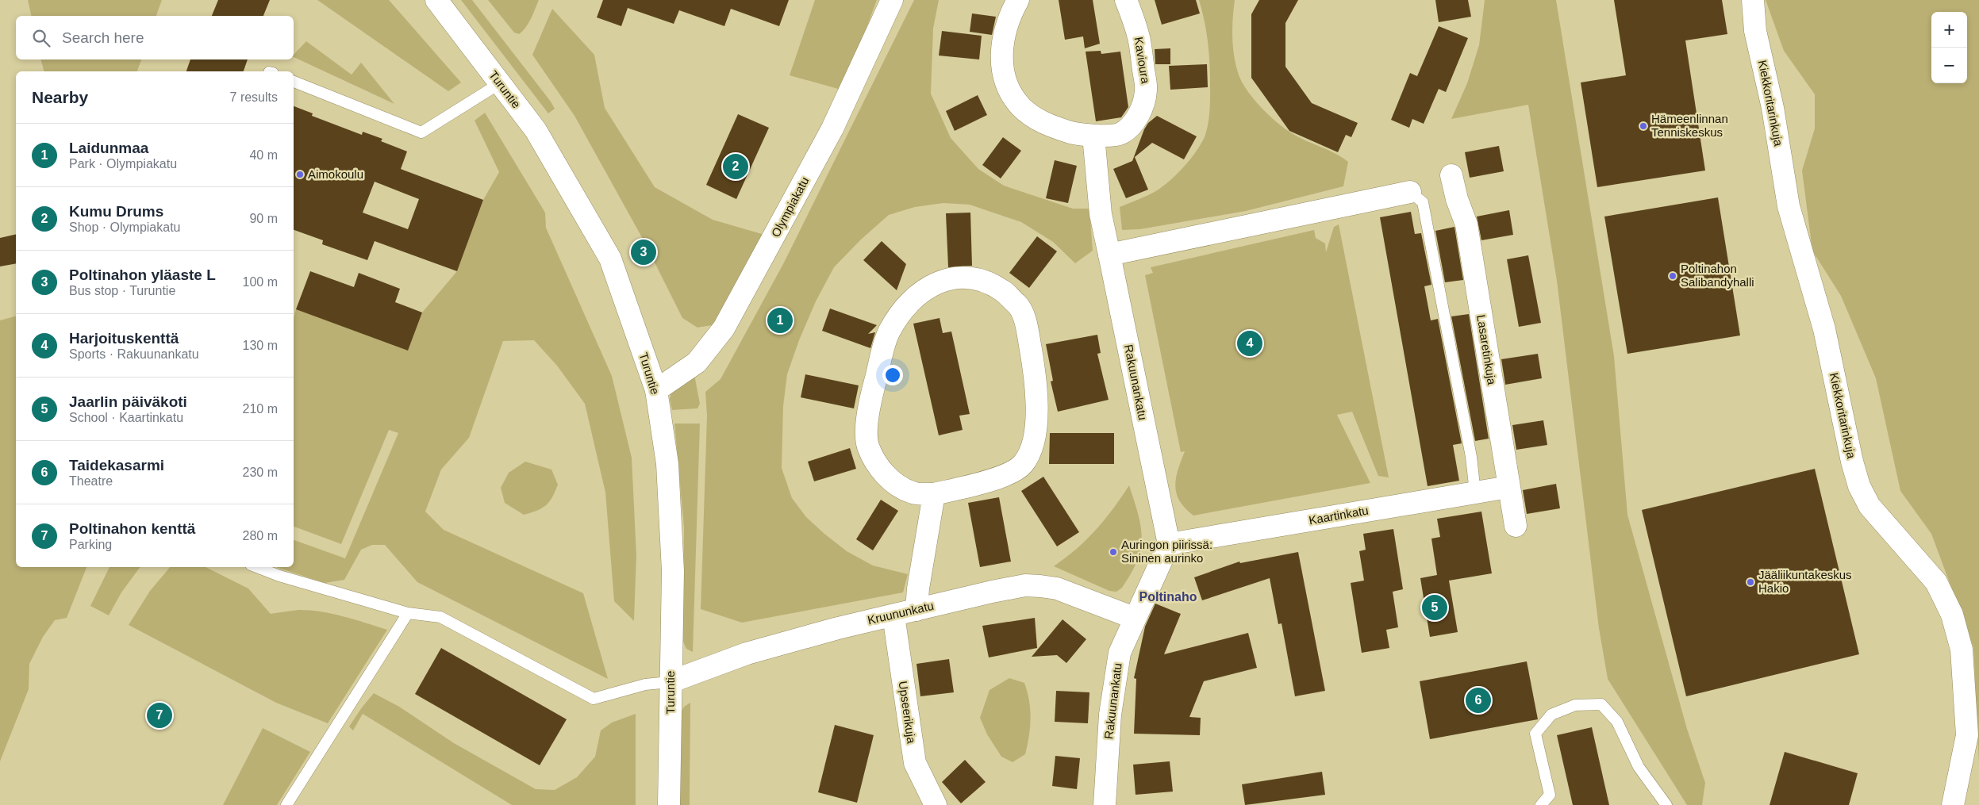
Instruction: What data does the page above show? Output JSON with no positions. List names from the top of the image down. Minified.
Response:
{"streets":{"street":["Kavioura","Turuntie","Kiekkoritarinkuja","Olympiakatu","Lasaretinkuja","Rakuunankatu","Kaartinkatu","Kruununkatu","Upseerikuja"]},"crossings":[["Turuntie","Olympiakatu"],["Turuntie","Kruununkatu"],["Lasaretinkuja","Kaartinkatu"],["Rakuunankatu","Kaartinkatu"],["Rakuunankatu","Kruununkatu"],["Kruununkatu","Upseerikuja"]],"districts":["Poltinaho"],"places":["Hämeenlinnan Tenniskeskus","Aimokoulu","Poltinahon Salibandyhalli","Auringon piirissä: Sininen aurinko","Jääliikuntakeskus Hakio"],"page":{"map_buttons":["+","−"],"search":"Search here","heading":["Nearby","7 results"],"list":[{"mark":"1","name":"Laidunmaa","note":"Park · Olympiakatu","value":"40 m"},{"mark":"2","name":"Kumu Drums","note":"Shop · Olympiakatu","value":"90 m"},{"mark":"3","name":"Poltinahon yläaste L","note":"Bus stop · Turuntie","value":"100 m"},{"mark":"4","name":"Harjoituskenttä","note":"Sports · Rakuunankatu","value":"130 m"},{"mark":"5","name":"Jaarlin päiväkoti","note":"School · Kaartinkatu","value":"210 m"},{"mark":"6","name":"Taidekasarmi","note":"Theatre","value":"230 m"},{"mark":"7","name":"Poltinahon kenttä","note":"Parking","value":"280 m"}],"pins":["2","3","1","4","5","6","7"]}}
